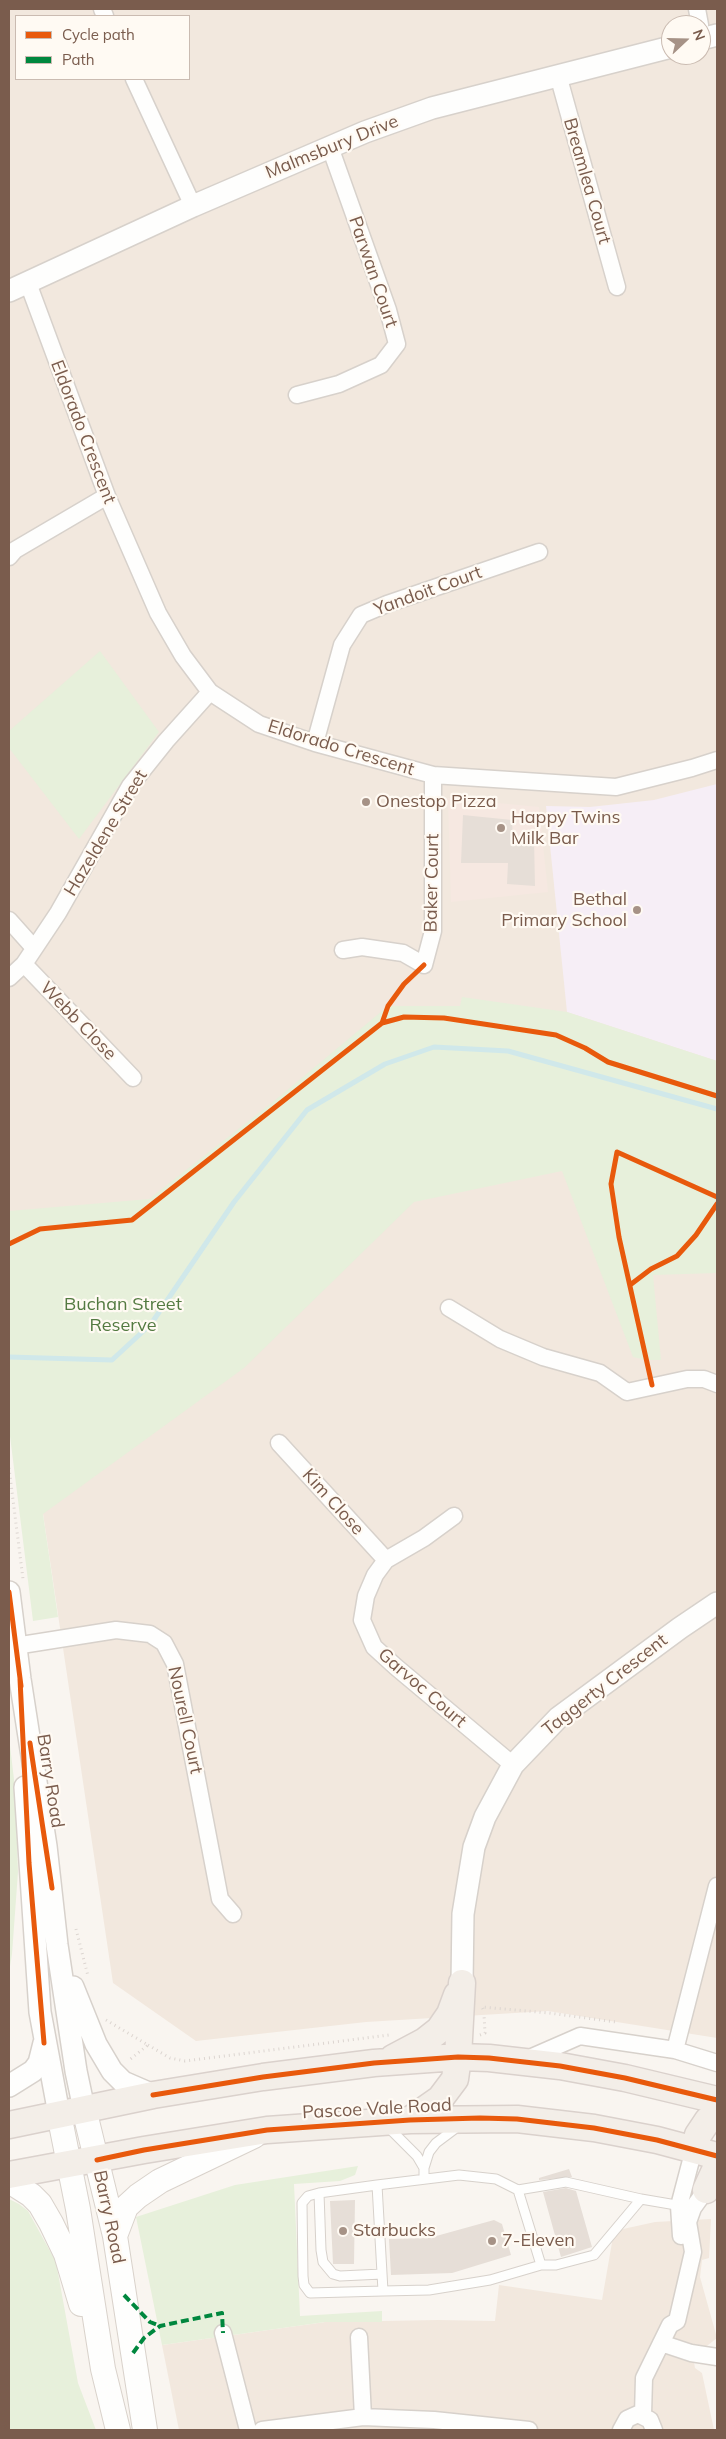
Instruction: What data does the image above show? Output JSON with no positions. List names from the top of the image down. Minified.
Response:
{"streets":{"main road":["Barry Road","Pascoe Vale Road"],"street":["Malmsbury Drive","Breamlea Court","Parwan Court","Eldorado Crescent","Yandoit Court","Hazeldene Street","Baker Court","Webb Close","Kim Close","Taggerty Crescent","Garvoc Court","Nourell Court"]},"crossings":[["Malmsbury Drive","Breamlea Court"],["Malmsbury Drive","Parwan Court"],["Malmsbury Drive","Eldorado Crescent"],["Eldorado Crescent","Yandoit Court"],["Eldorado Crescent","Hazeldene Street"],["Eldorado Crescent","Baker Court"],["Hazeldene Street","Webb Close"],["Kim Close","Garvoc Court"],["Taggerty Crescent","Garvoc Court"],["Nourell Court","Barry Road"],["Barry Road","Pascoe Vale Road"]],"parks":["Buchan Street Reserve"],"places":["Onestop Pizza","Happy Twins Milk Bar","Bethal Primary School","Starbucks","7-Eleven"],"legend":["Cycle path","Path"],"north":"right"}
